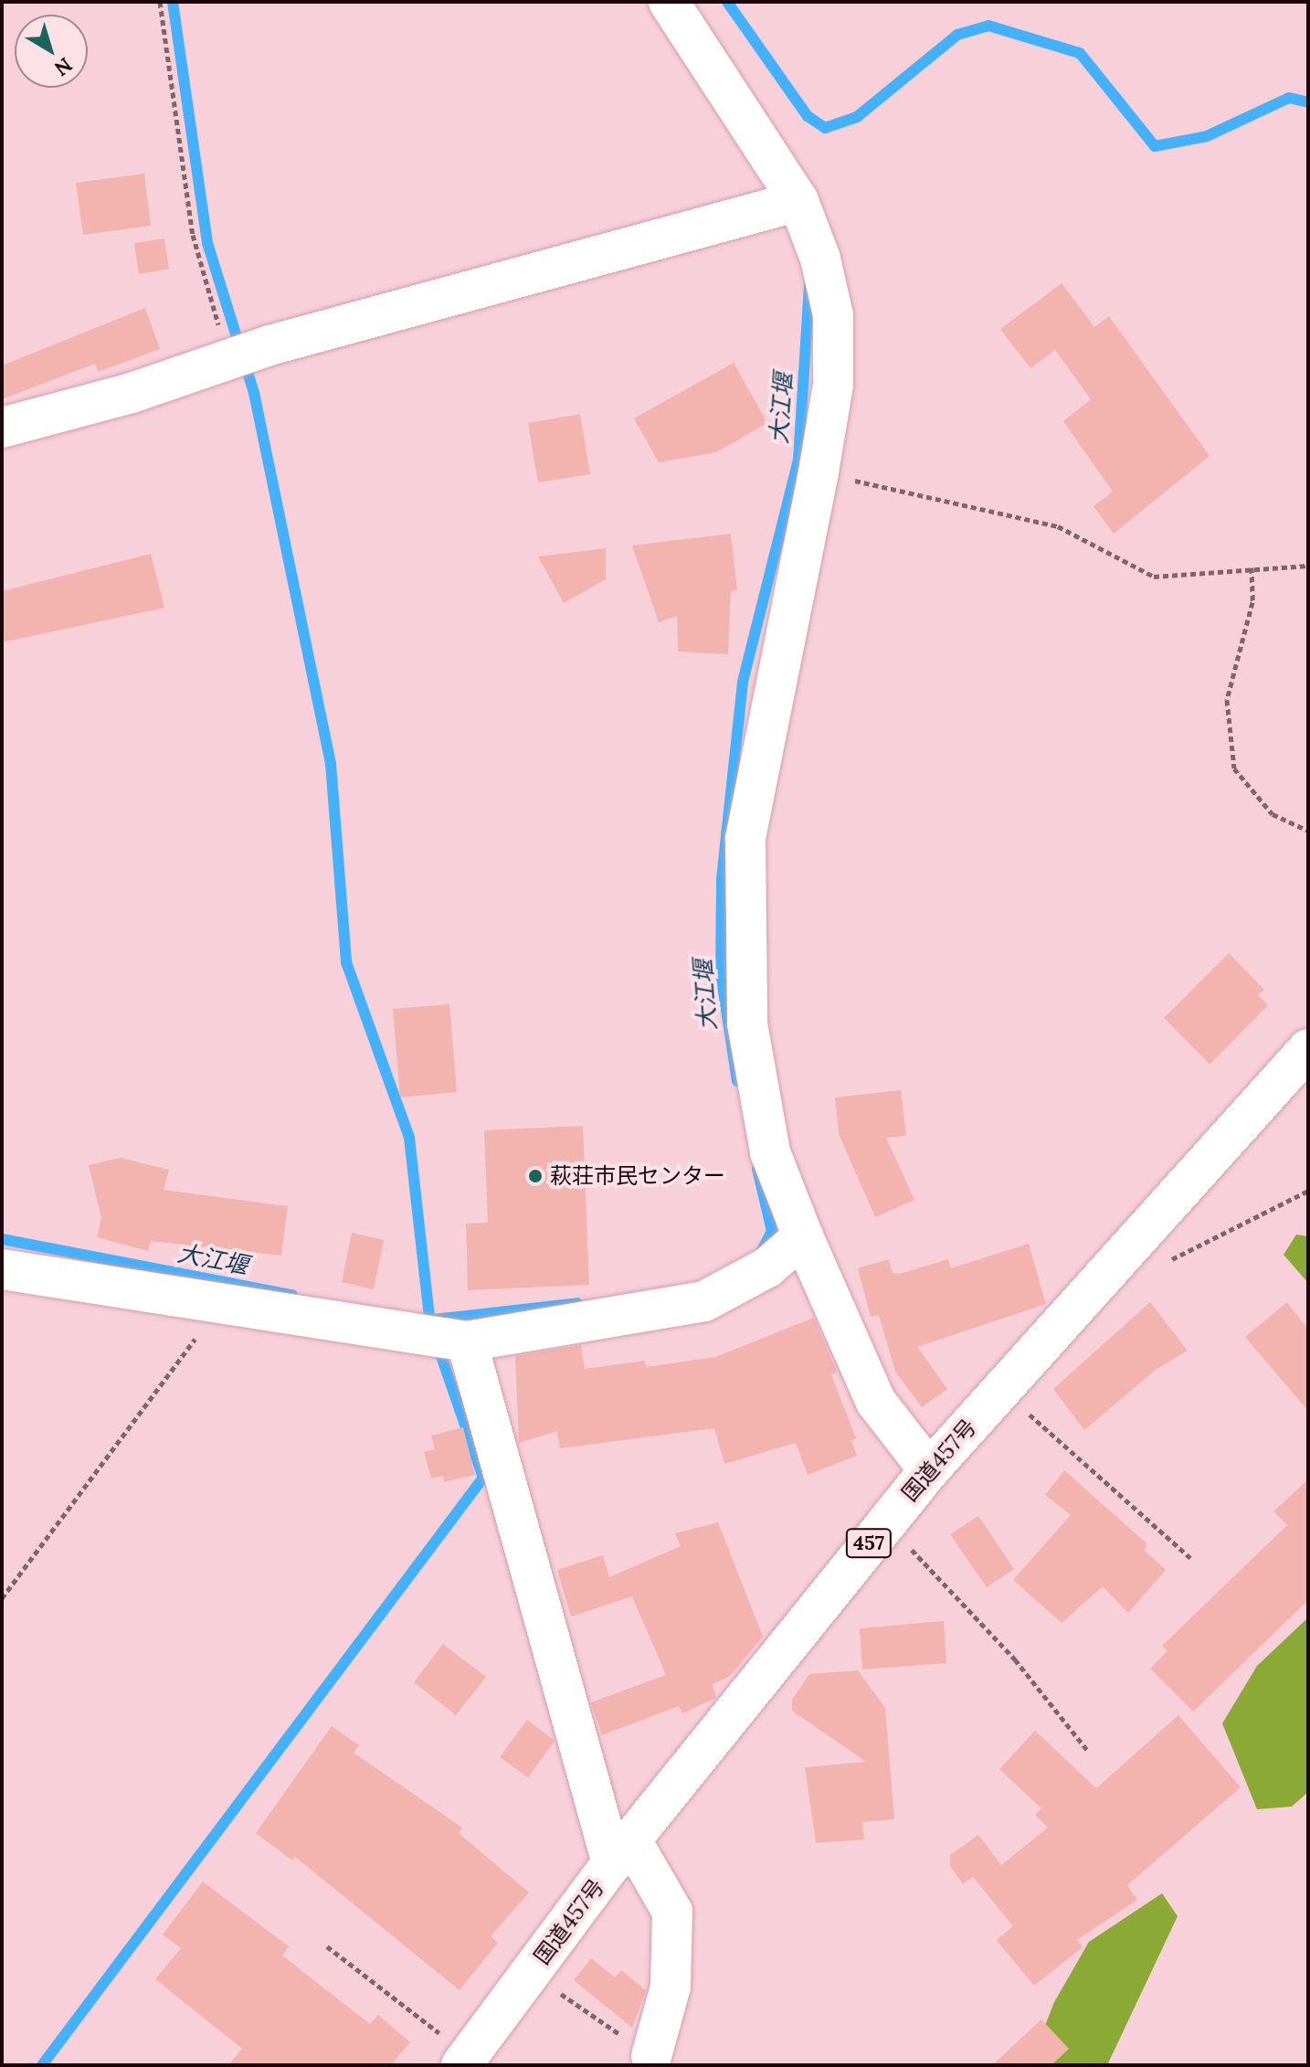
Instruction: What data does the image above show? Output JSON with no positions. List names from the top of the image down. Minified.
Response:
{"streets":{"main road":["国道457号","457"]},"water":["大江堰"],"places":["萩荘市民センター"],"north":"bottom right"}
